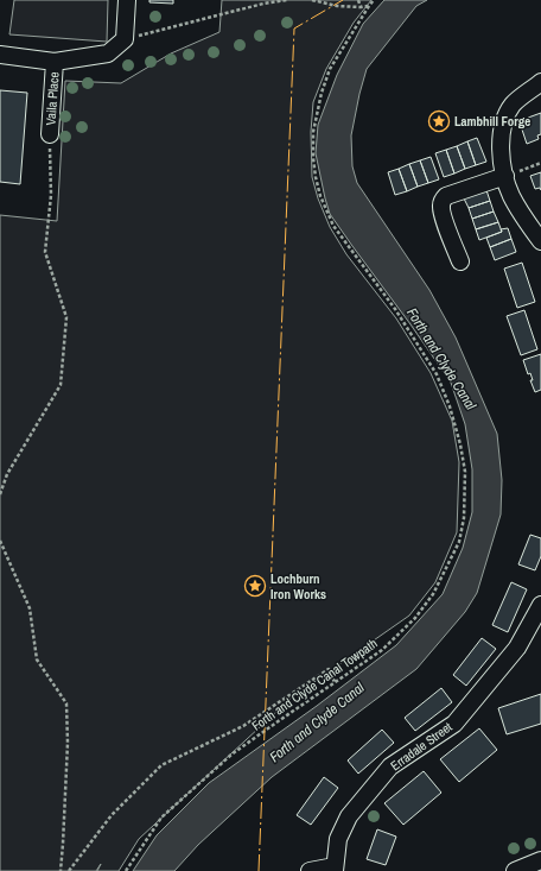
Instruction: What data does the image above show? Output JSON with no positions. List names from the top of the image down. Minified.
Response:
{"streets":{"street":["Vaila Place","Erradale Street"],"path":["Forth and Clyde Canal Towpath"]},"water":["Forth and Clyde Canal"],"places":{"place":["Lambhill Forge","Lochburn Iron Works"]}}
